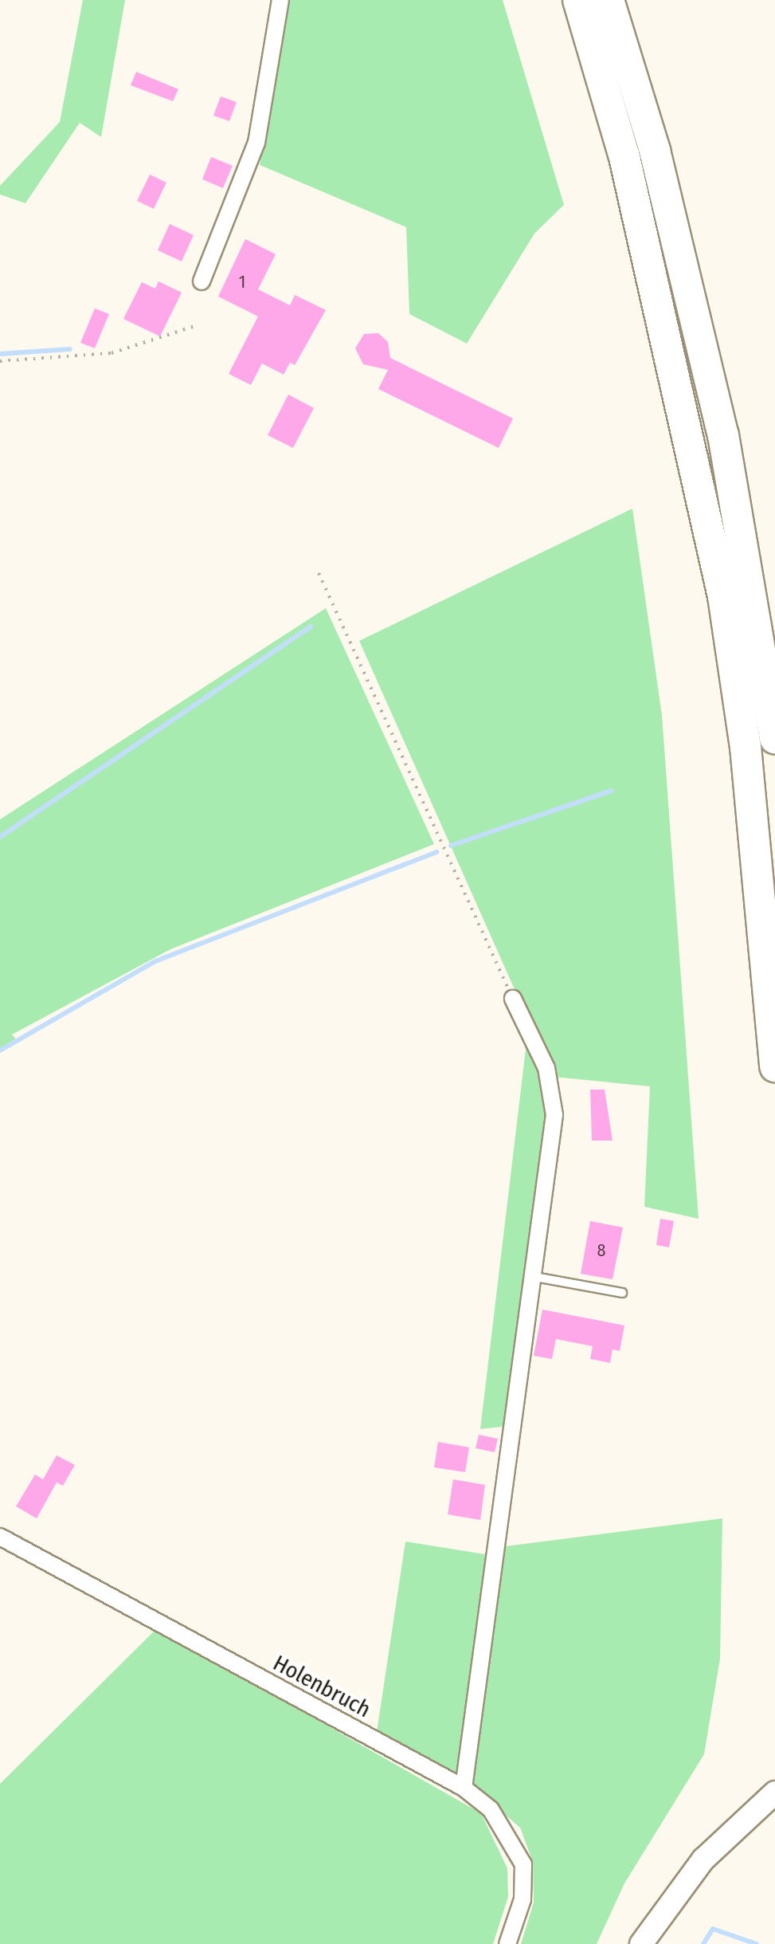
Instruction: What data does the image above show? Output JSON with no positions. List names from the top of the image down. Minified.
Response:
{"streets":{"street":["Holenbruch"]},"house_numbers":["1","8"]}
